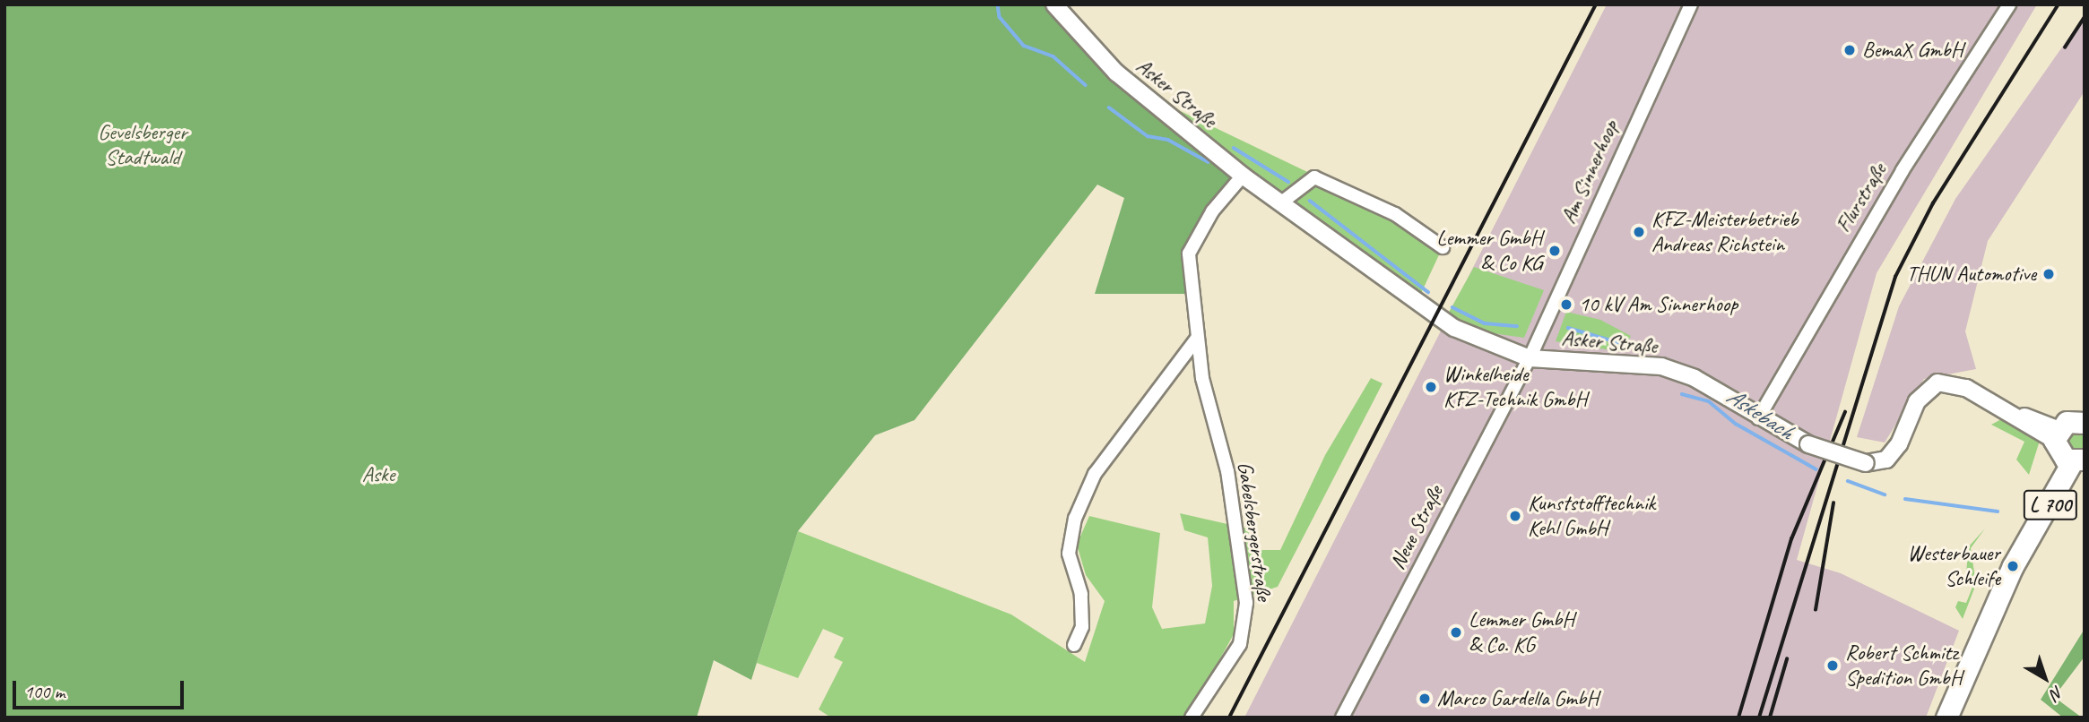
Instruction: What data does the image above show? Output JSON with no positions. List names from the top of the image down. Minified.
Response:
{"streets":{"main road":["L 700"],"street":["Asker Straße","Am Sinnerhoop","Flurstraße","Neue Straße","Gabelsbergerstraße"]},"crossings":[["Asker Straße","Am Sinnerhoop"],["Asker Straße","Flurstraße"],["Asker Straße","L 700"],["Asker Straße","Neue Straße"],["Asker Straße","Gabelsbergerstraße"],["Am Sinnerhoop","Neue Straße"]],"water":["Askebach"],"parks":["Gevelsberger Stadtwald","Aske"],"places":["BemaX GmbH","KFZ-Meisterbetrieb Andreas Richstein","Lemmer GmbH & Co KG","THUN Automotive","10 kV Am Sinnerhoop","Winkelheide KFZ-Technik GmbH","Kunststofftechnik Kehl GmbH","Westerbauer Schleife","Lemmer GmbH & Co. KG","Robert Schmitz Spedition GmbH","Marco Gardella GmbH"],"scale_bar":"100 m","north":"bottom right"}
